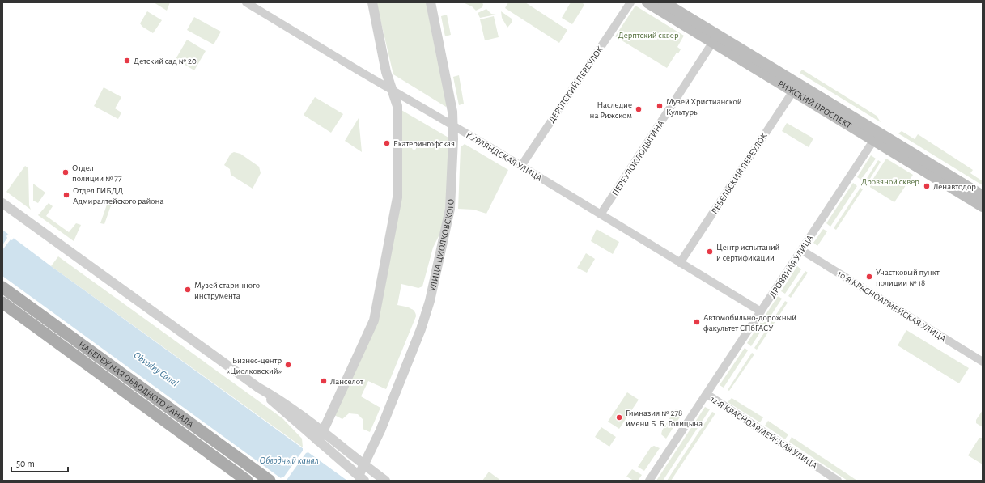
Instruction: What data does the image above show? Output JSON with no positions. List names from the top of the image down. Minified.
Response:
{"streets":{"main road":["РИЖСКИЙ ПРОСПЕКТ","НАБЕРЕЖНАЯ ОБВОДНОГО КАНАЛА"],"street":["ДЕРПТСКИЙ ПЕРЕУЛОК","КУРЛЯНДСКАЯ УЛИЦА","ПЕРЕУЛОК ЛОДЫГИНА","РЕВЕЛЬСКИЙ ПЕРЕУЛОК","УЛИЦА ЦИОЛКОВСКОГО","ДРОВЯНАЯ УЛИЦА","10-Я КРАСНОАРМЕЙСКАЯ УЛИЦА","12-Я КРАСНОАРМЕЙСКАЯ УЛИЦА"]},"crossings":[["ДЕРПТСКИЙ ПЕРЕУЛОК","КУРЛЯНДСКАЯ УЛИЦА"],["РИЖСКИЙ ПРОСПЕКТ","ПЕРЕУЛОК ЛОДЫГИНА"],["РИЖСКИЙ ПРОСПЕКТ","РЕВЕЛЬСКИЙ ПЕРЕУЛОК"],["РИЖСКИЙ ПРОСПЕКТ","ДРОВЯНАЯ УЛИЦА"],["КУРЛЯНДСКАЯ УЛИЦА","ПЕРЕУЛОК ЛОДЫГИНА"],["КУРЛЯНДСКАЯ УЛИЦА","РЕВЕЛЬСКИЙ ПЕРЕУЛОК"],["КУРЛЯНДСКАЯ УЛИЦА","УЛИЦА ЦИОЛКОВСКОГО"],["КУРЛЯНДСКАЯ УЛИЦА","ДРОВЯНАЯ УЛИЦА"],["ДРОВЯНАЯ УЛИЦА","10-Я КРАСНОАРМЕЙСКАЯ УЛИЦА"],["ДРОВЯНАЯ УЛИЦА","12-Я КРАСНОАРМЕЙСКАЯ УЛИЦА"]],"water":["Obvodny Canal","Обводный канал"],"parks":["Дерптский сквер","Дровяной сквер"],"places":["Детский сад № 20","Музей Христианской Культуры","Наследие на Рижском","Екатерингофская","Отдел полиции № 77","Ленавтодор","Отдел ГИБДД Адмиралтейского района","Центр испытаний и сертификации","Участковый пункт полиции № 18","Музей старинного инструмента","Автомобильно-дорожный факультет СПбГАСУ","Бизнес-центр «Циолковский»","Ланселот","Гимназия № 278 имени Б. Б. Голицына"],"scale_bar":"50 m"}
